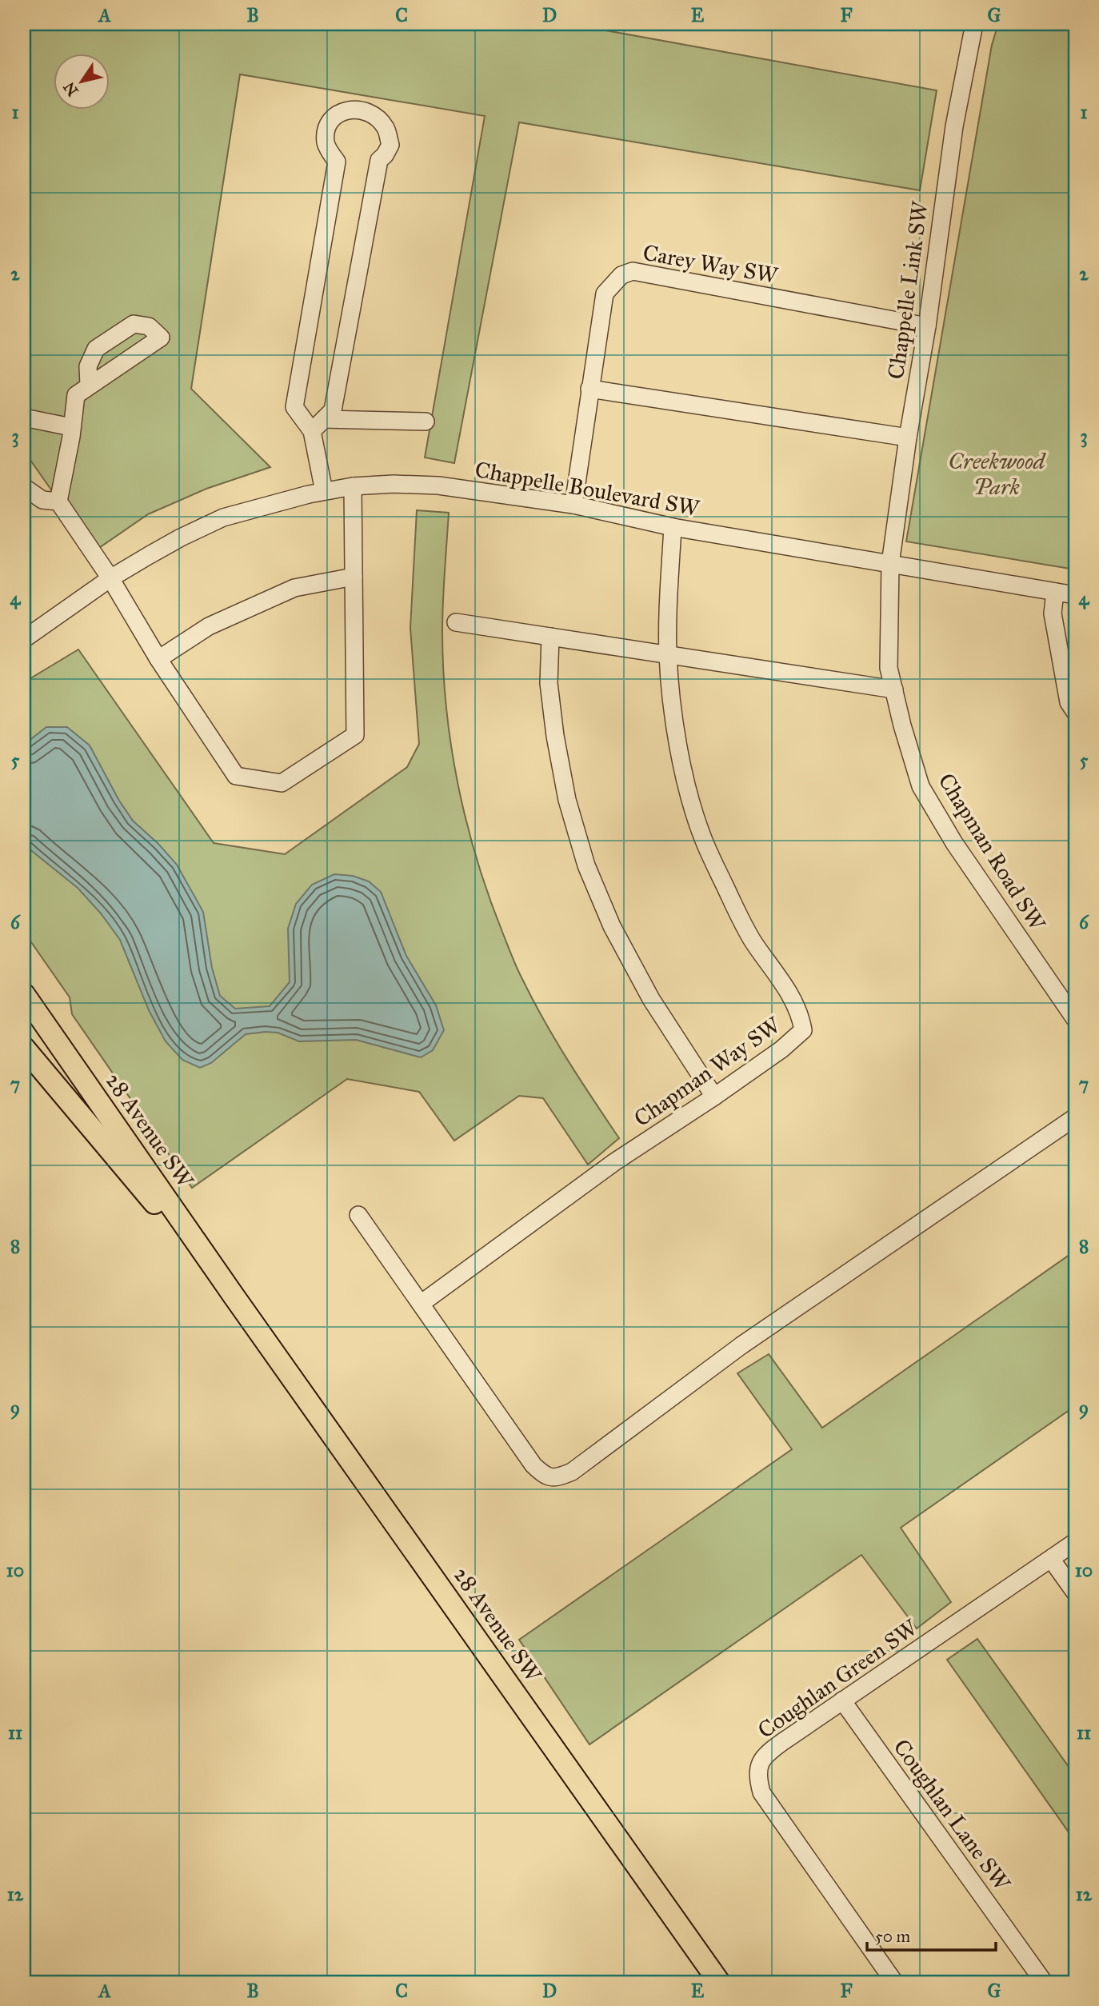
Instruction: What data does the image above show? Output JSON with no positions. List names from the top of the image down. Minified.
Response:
{"streets":{"main road":["28 Avenue SW"],"street":["Carey Way SW","Chappelle Link SW","Chappelle Boulevard SW","Chapman Road SW","Chapman Way SW","Coughlan Green SW","Coughlan Lane SW"]},"crossings":[["Carey Way SW","Chappelle Link SW"],["Carey Way SW","Chappelle Boulevard SW"],["Chappelle Link SW","Chappelle Boulevard SW"],["Chappelle Link SW","Chapman Road SW"],["Chappelle Boulevard SW","Chapman Road SW"],["Chappelle Boulevard SW","Chapman Way SW"],["Coughlan Green SW","Coughlan Lane SW"]],"parks":["Creekwood Park"],"scale_bar":"50 m","north":"bottom left","grid":{"columns":["A","B","C","D","E","F","G"],"rows":["1","2","3","4","5","6","7","8","9","10","11","12"]}}
